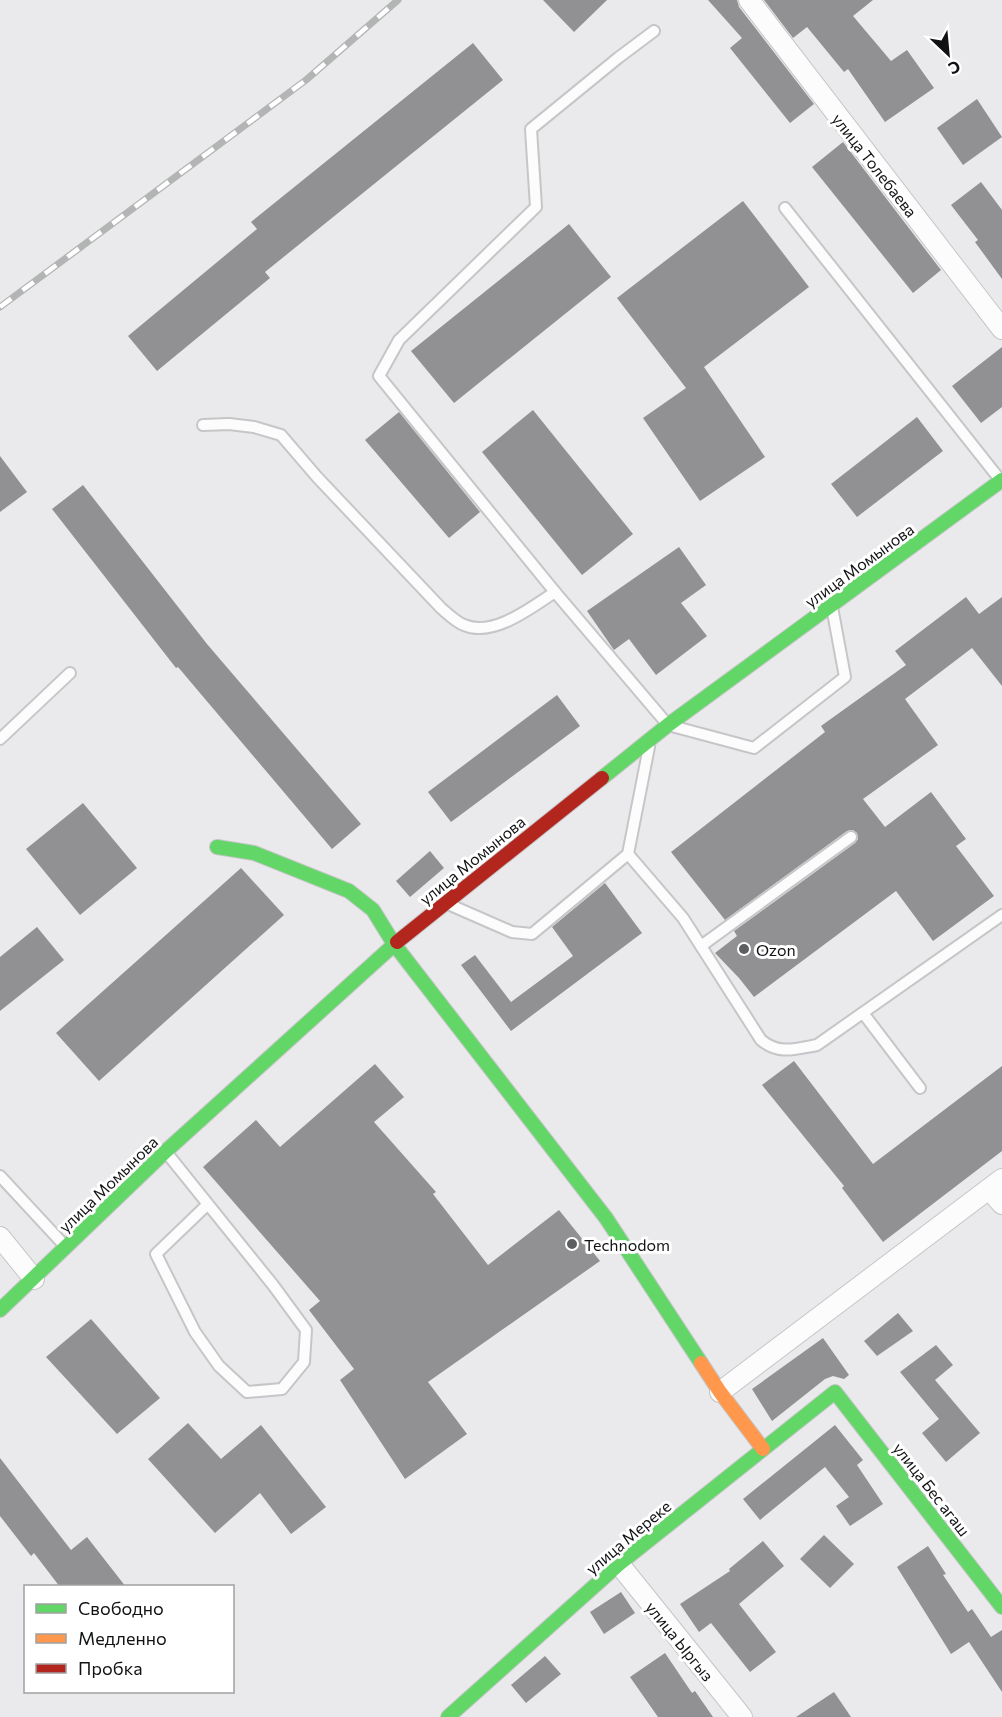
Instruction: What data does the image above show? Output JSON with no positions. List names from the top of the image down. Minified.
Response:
{"streets":{"street":["улица Толебаева","улица Момынова","улица Бес агаш","улица Мереке","улица Ыргыз"]},"crossings":[["улица Бес агаш","улица Мереке"],["улица Мереке","улица Ыргыз"]],"places":["Ozon","Technodom"],"legend":["Свободно","Медленно","Пробка"],"north":"bottom right"}
